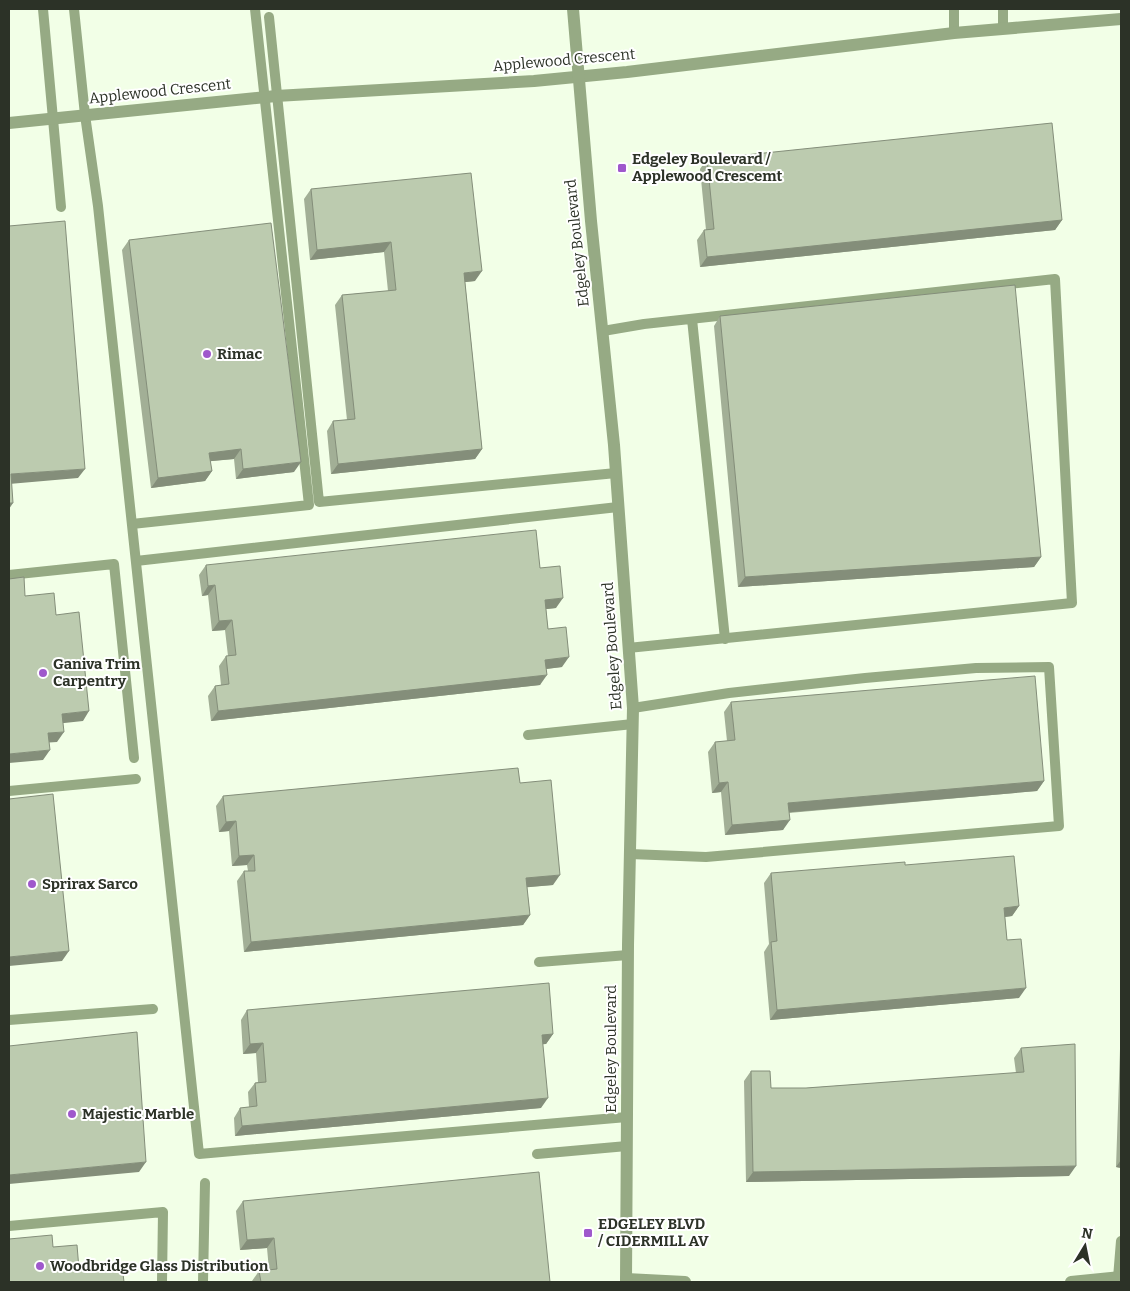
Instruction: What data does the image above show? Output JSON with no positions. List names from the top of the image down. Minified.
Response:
{"streets":{"street":["Applewood Crescent","Edgeley Boulevard"]},"crossings":[["Applewood Crescent","Edgeley Boulevard"]],"places":{"transit":["Edgeley Boulevard / Applewood Crescemt","EDGELEY BLVD / CIDERMILL AV"],"other":["Rimac","Ganiva Trim Carpentry","Sprirax Sarco","Majestic Marble","Woodbridge Glass Distribution"]},"north":"top"}
